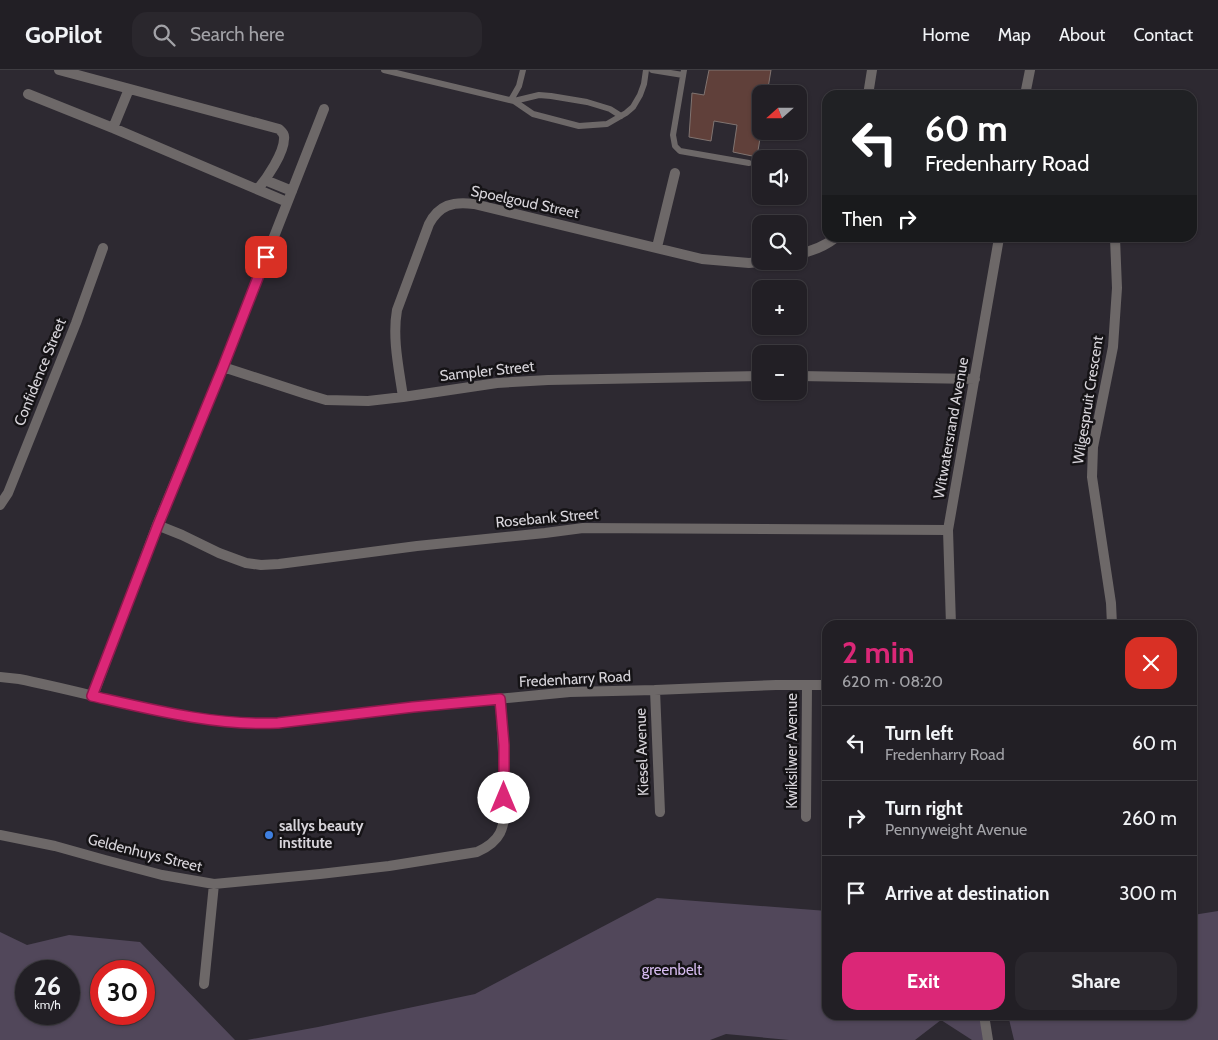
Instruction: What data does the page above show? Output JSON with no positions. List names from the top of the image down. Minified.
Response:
{"streets":{"street":["Spoelgoud Street","Sampler Street","Confidence Street","Wilgespruit Crescent","Witwatersrand Avenue","Rosebank Street","Fredenharry Road","Kwiksilwer Avenue","Kiesel Avenue","Geldenhuys Street"]},"crossings":[["Spoelgoud Street","Sampler Street"],["Witwatersrand Avenue","Rosebank Street"],["Fredenharry Road","Kwiksilwer Avenue"],["Fredenharry Road","Kiesel Avenue"],["Fredenharry Road","Geldenhuys Street"]],"parks":["greenbelt"],"places":["sallys beauty institute"],"north":"left","page":{"header":"GoPilot","search":"Search here","nav":["Home","Map","About","Contact"],"map_buttons":["+","−"],"turn":["60 m","Fredenharry Road"],"then":"Then","heading":["2 min","620 m · 08:20"],"list":[{"name":"Turn left","note":"Fredenharry Road","value":"60 m"},{"name":"Turn right","note":"Pennyweight Avenue","value":"260 m"},{"name":"Arrive at destination","value":"300 m"}],"buttons":["Exit","Share"],"speed":"26 km/h","limit":"30"}}
